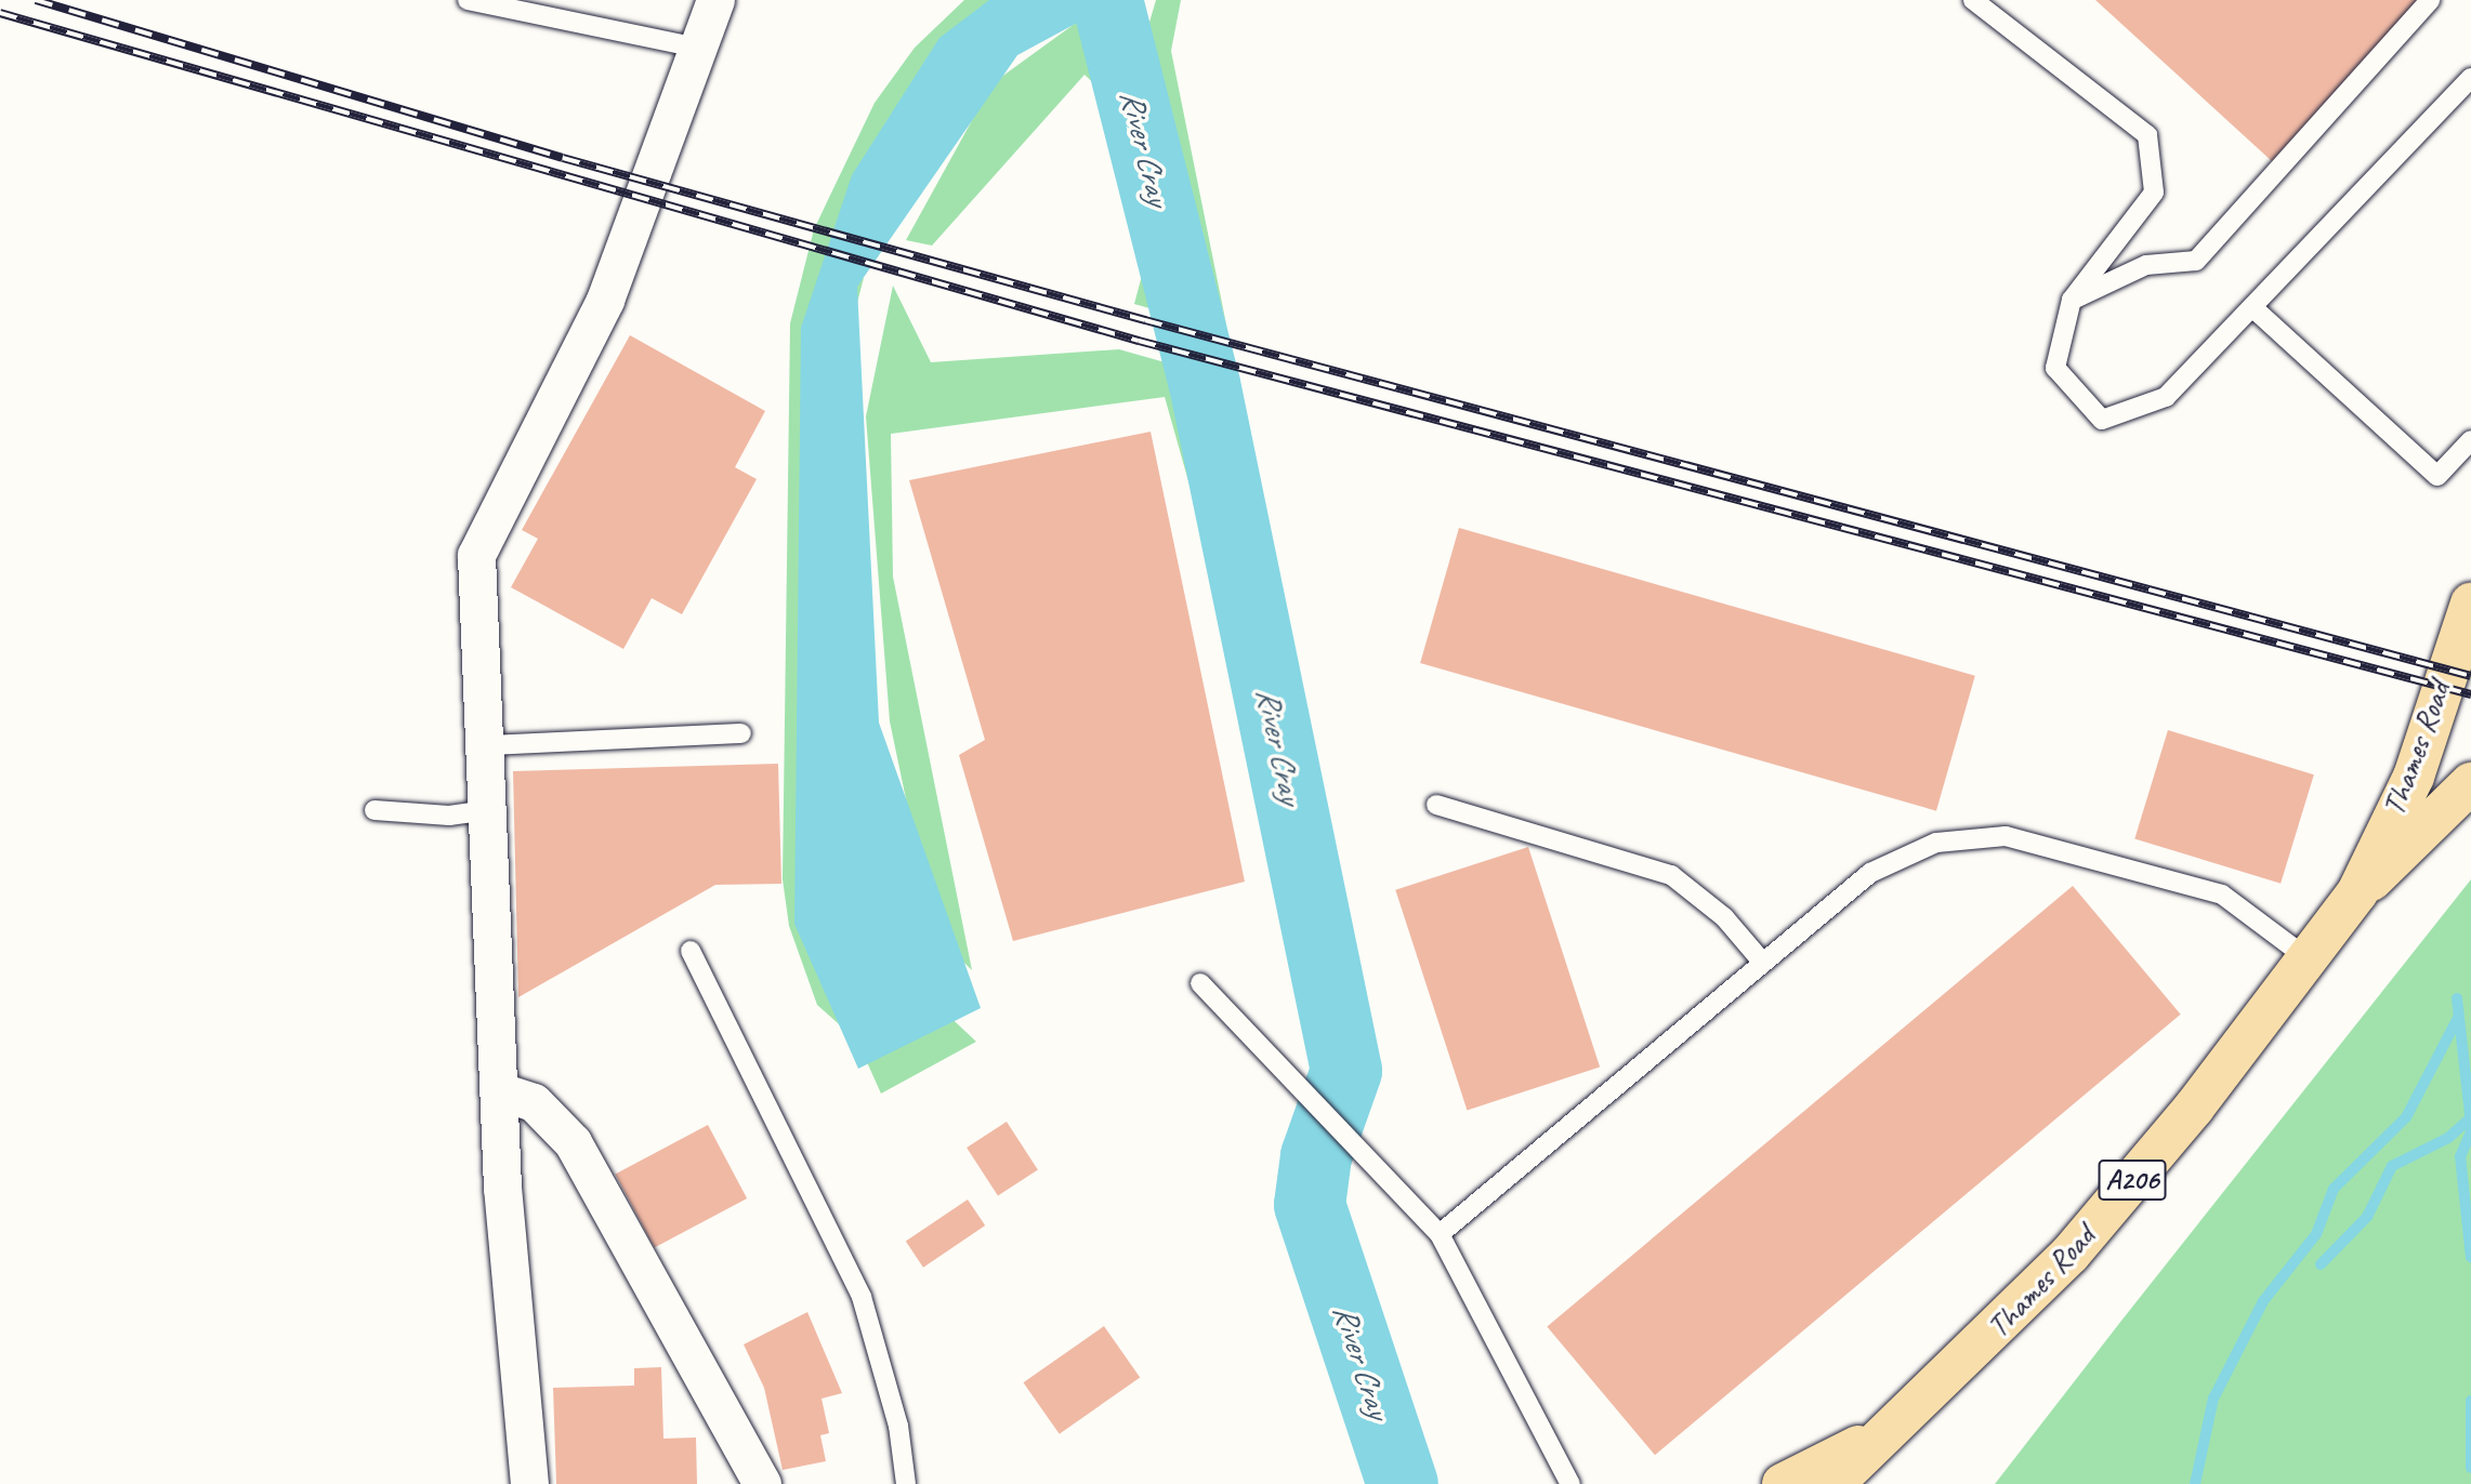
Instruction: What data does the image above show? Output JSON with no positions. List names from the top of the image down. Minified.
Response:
{"streets":{"main road":["Thames Road","A206"]},"water":["River Cray"]}
